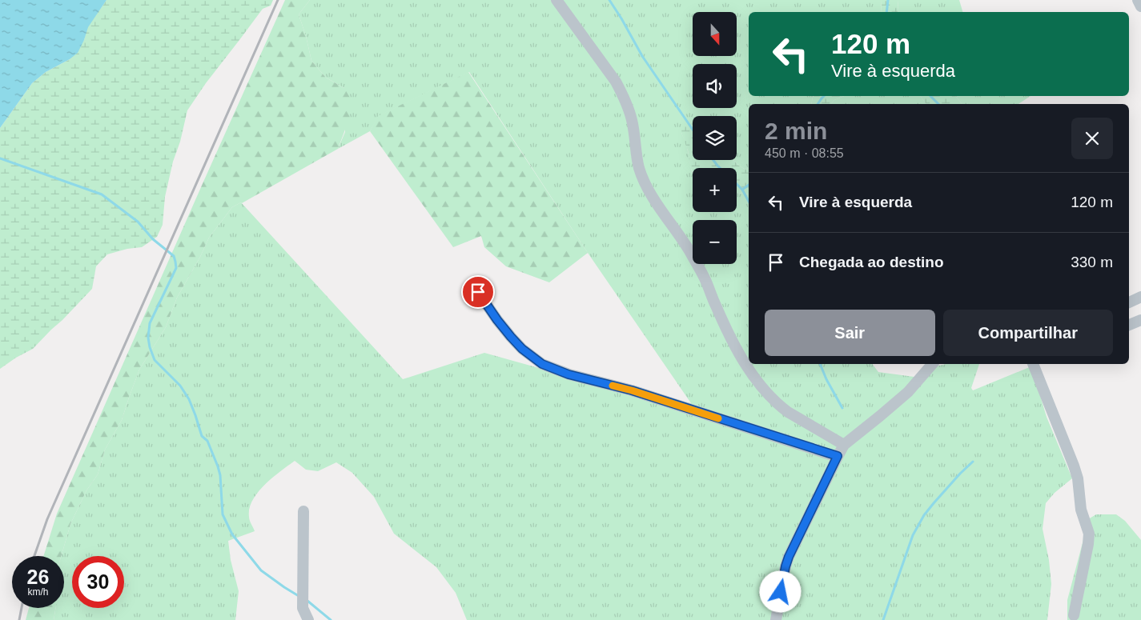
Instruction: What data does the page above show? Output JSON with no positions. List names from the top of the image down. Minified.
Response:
{"north":"bottom","page":{"map_buttons":["+","−"],"turn":["120 m","Vire à esquerda"],"heading":["2 min","450 m · 08:55"],"list":[{"name":"Vire à esquerda","value":"120 m"},{"name":"Chegada ao destino","value":"330 m"}],"buttons":["Sair","Compartilhar"],"speed":"26 km/h","limit":"30"}}
